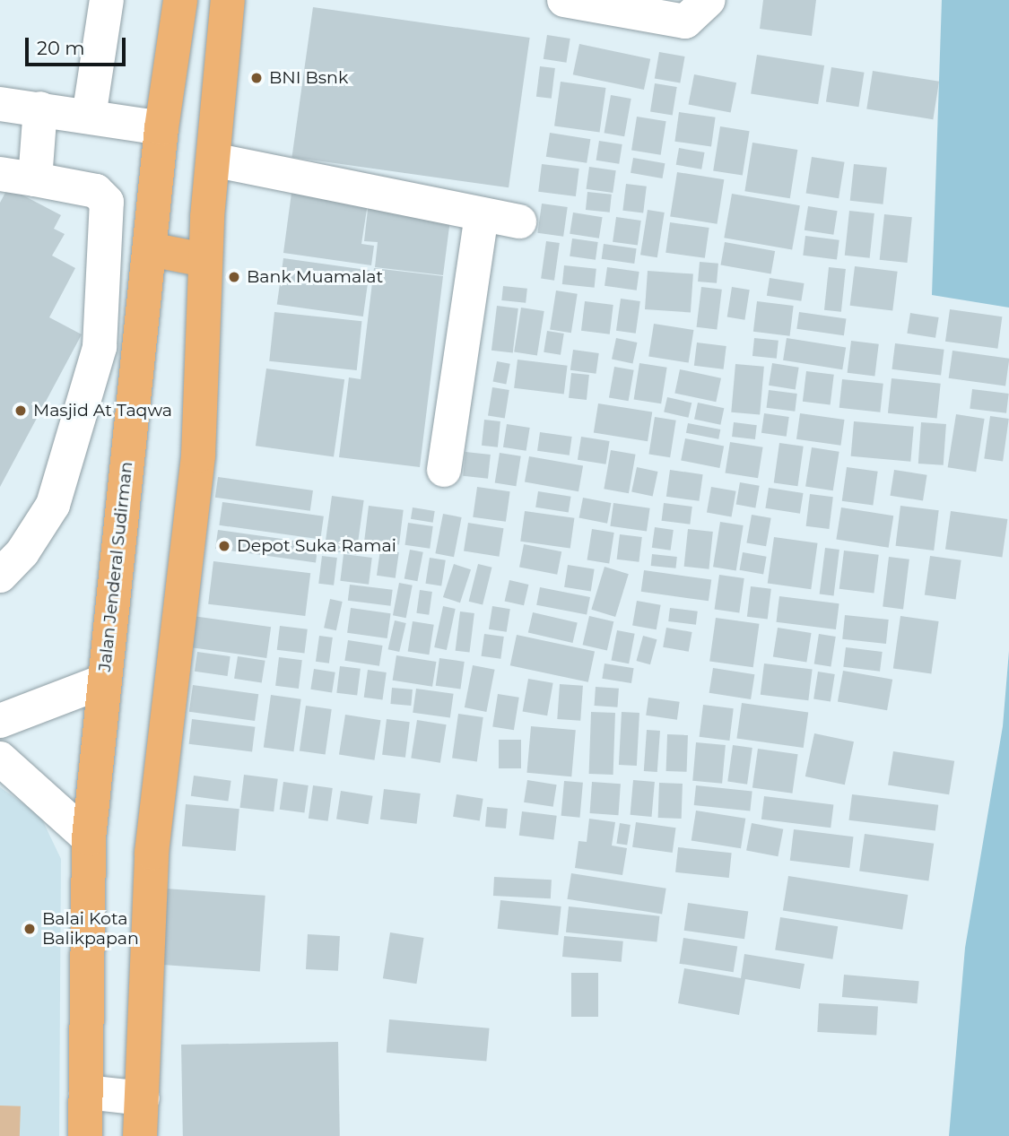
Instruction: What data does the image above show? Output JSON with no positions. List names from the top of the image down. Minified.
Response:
{"streets":{"highway":["Jalan Jenderal Sudirman"]},"places":["BNI Bsnk","Bank Muamalat","Masjid At Taqwa","Depot Suka Ramai","Balai Kota Balikpapan"],"scale_bar":"20 m"}
